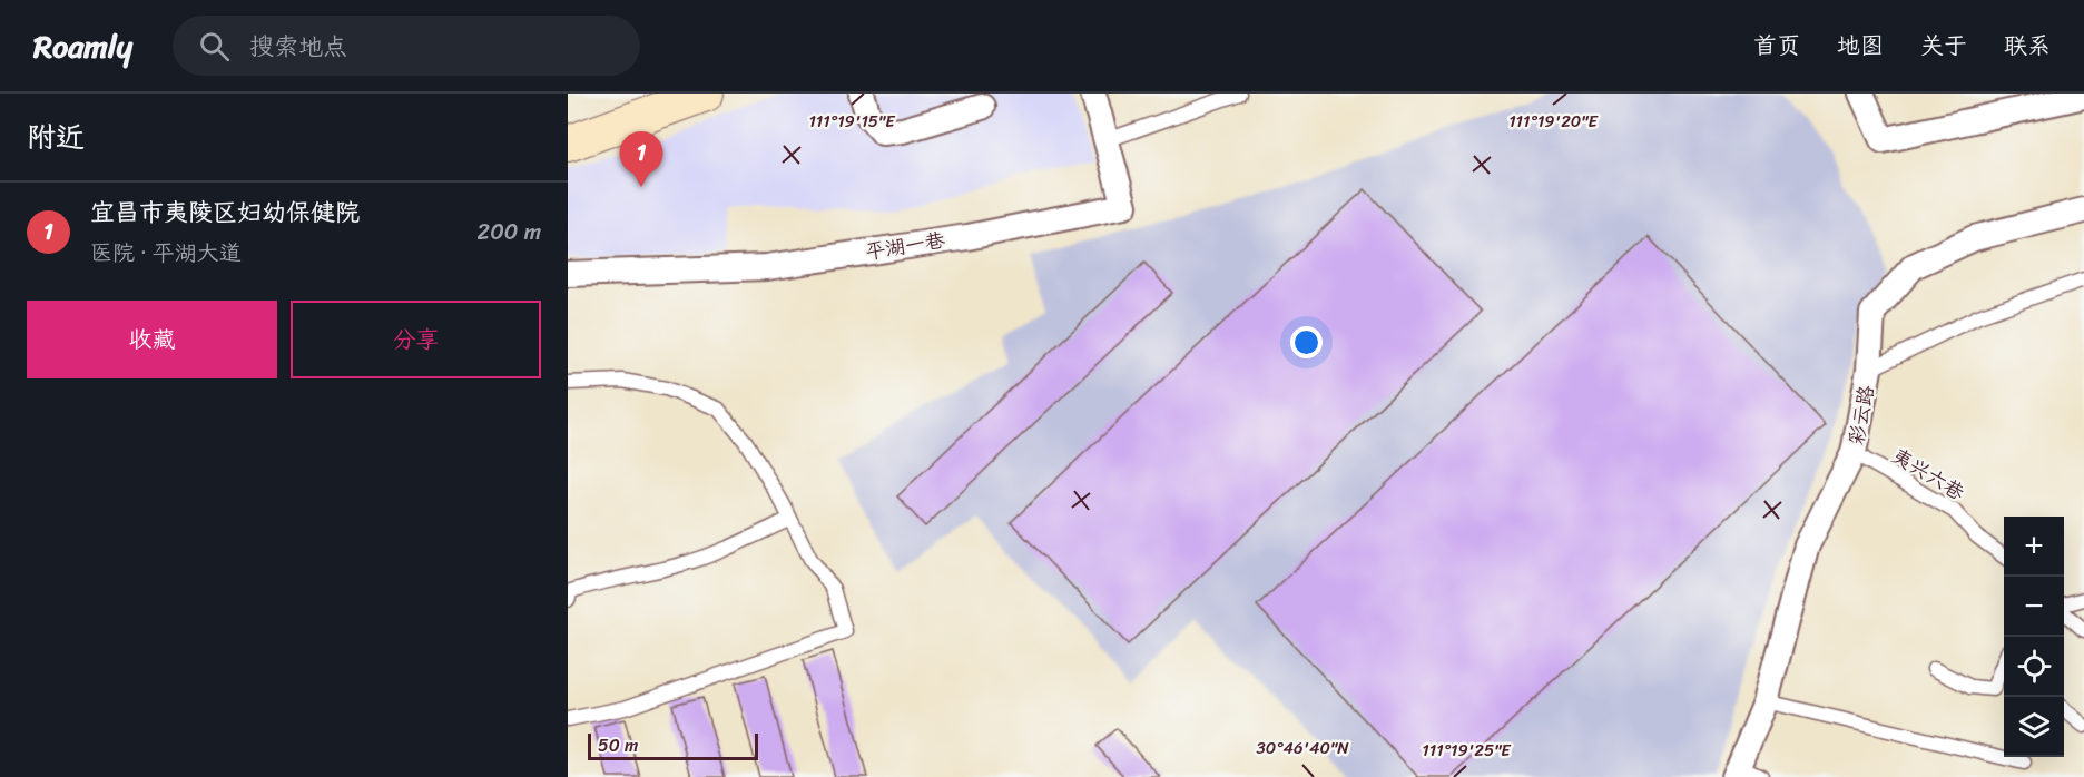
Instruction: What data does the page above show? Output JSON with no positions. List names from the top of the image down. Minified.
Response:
{"streets":{"street":["平湖一巷","彩云路"],"lane":["夷兴六巷"]},"crossings":[["彩云路","夷兴六巷"]],"scale_bar":"50 m","page":{"header":"Roamly","search":"搜索地点","nav":["首页","地图","关于","联系"],"heading":"附近","pins":"1","list":[{"mark":"1","name":"宜昌市夷陵区妇幼保健院","note":"医院 · 平湖大道","value":"200 m"}],"buttons":["收藏","分享"],"map_buttons":["+","−"],"scale":"50 m"},"coordinates":["111°19'15\"E","111°19'20\"E","30°46'40\"N","111°19'25\"E"]}
